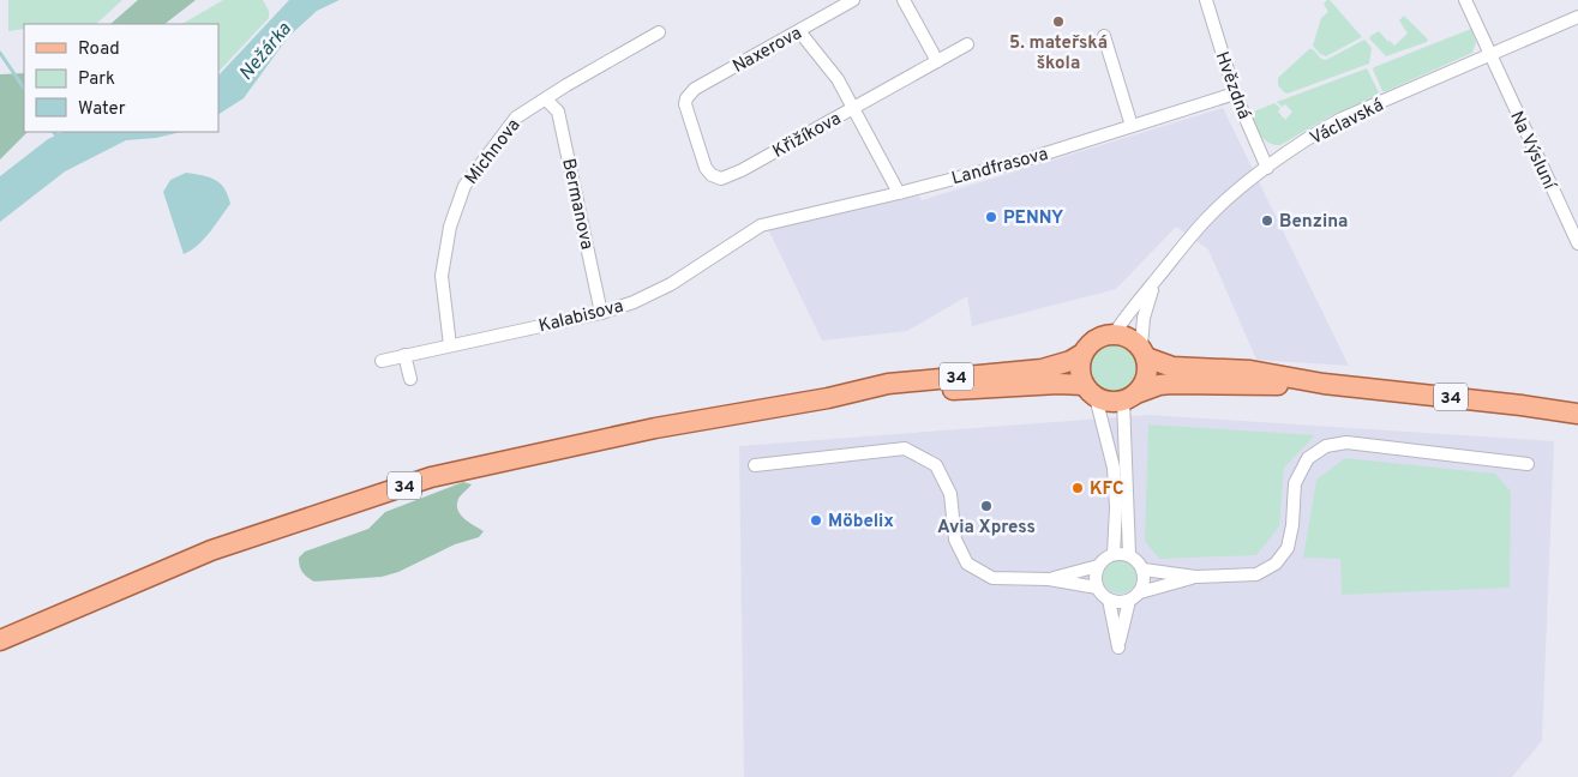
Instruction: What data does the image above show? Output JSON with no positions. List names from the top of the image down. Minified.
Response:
{"streets":{"main road":["34"],"street":["Naxerova","Hvězdná","Václavská","Křižíkova","Na Výsluní","Michnova","Landfrasova","Bermanova","Kalabisova"]},"crossings":[["Naxerova","Křižíkova"],["Hvězdná","Václavská"],["Hvězdná","Landfrasova"],["Václavská","Na Výsluní"],["Václavská","34"],["Michnova","Bermanova"],["Michnova","Kalabisova"],["Landfrasova","Kalabisova"],["Bermanova","Kalabisova"]],"water":["Nežárka"],"places":["5. mateřská škola","PENNY","Benzina","KFC","Avia Xpress","Möbelix"],"legend":["Road","Park","Water"]}
